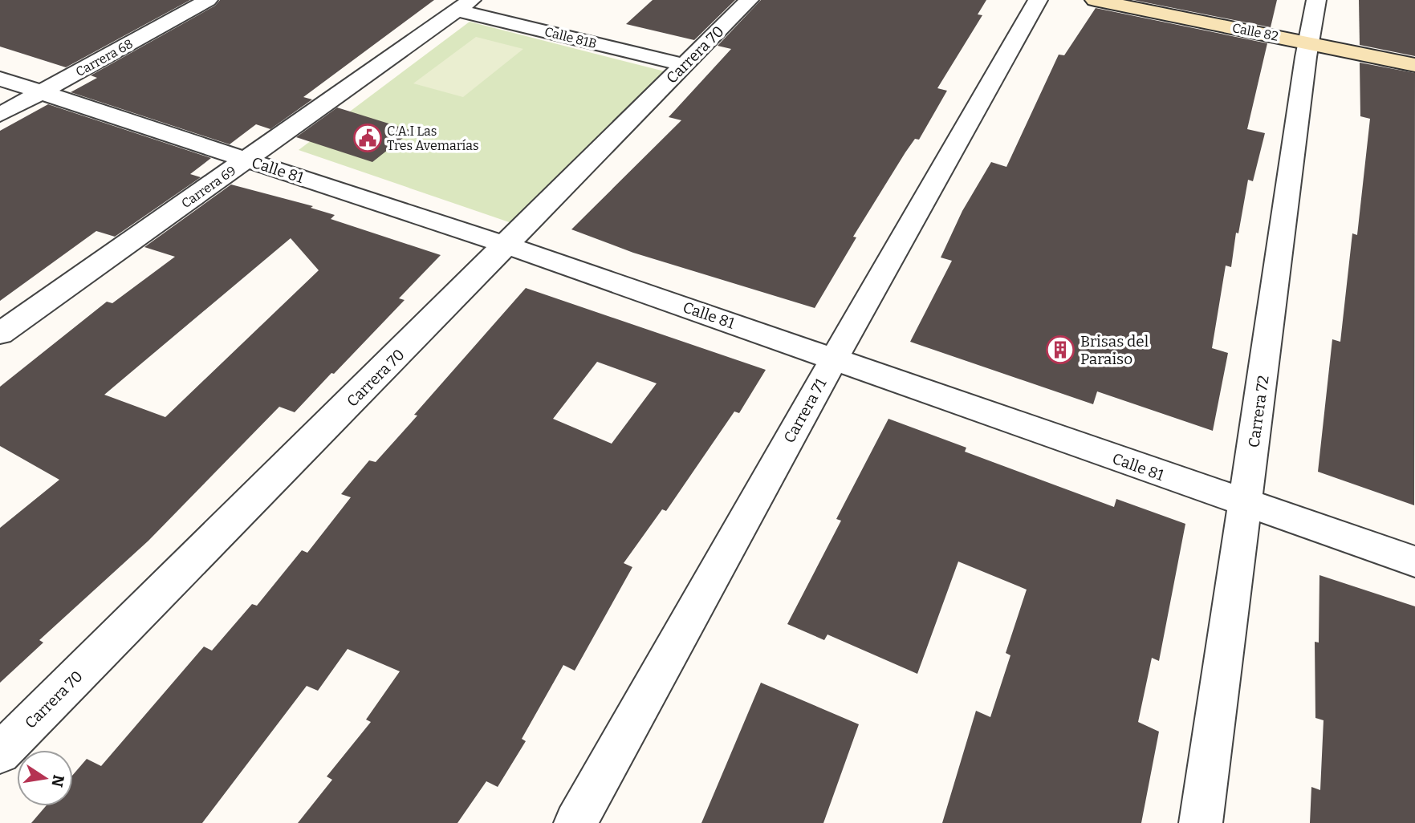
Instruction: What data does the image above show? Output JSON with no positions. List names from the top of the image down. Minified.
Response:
{"streets":{"street":["Calle 82","Calle 81B","Carrera 70","Carrera 68","Calle 81","Carrera 69","Carrera 71","Carrera 72"]},"crossings":[["Calle 82","Carrera 72"],["Calle 81B","Carrera 70"],["Calle 81B","Carrera 69"],["Carrera 70","Calle 81"],["Carrera 68","Calle 81"],["Calle 81","Carrera 69"],["Calle 81","Carrera 71"],["Calle 81","Carrera 72"]],"places":{"public building":["C.A.I Las Tres Avemarías"],"building":["Brisas del Paraiso"]},"north":"right"}
